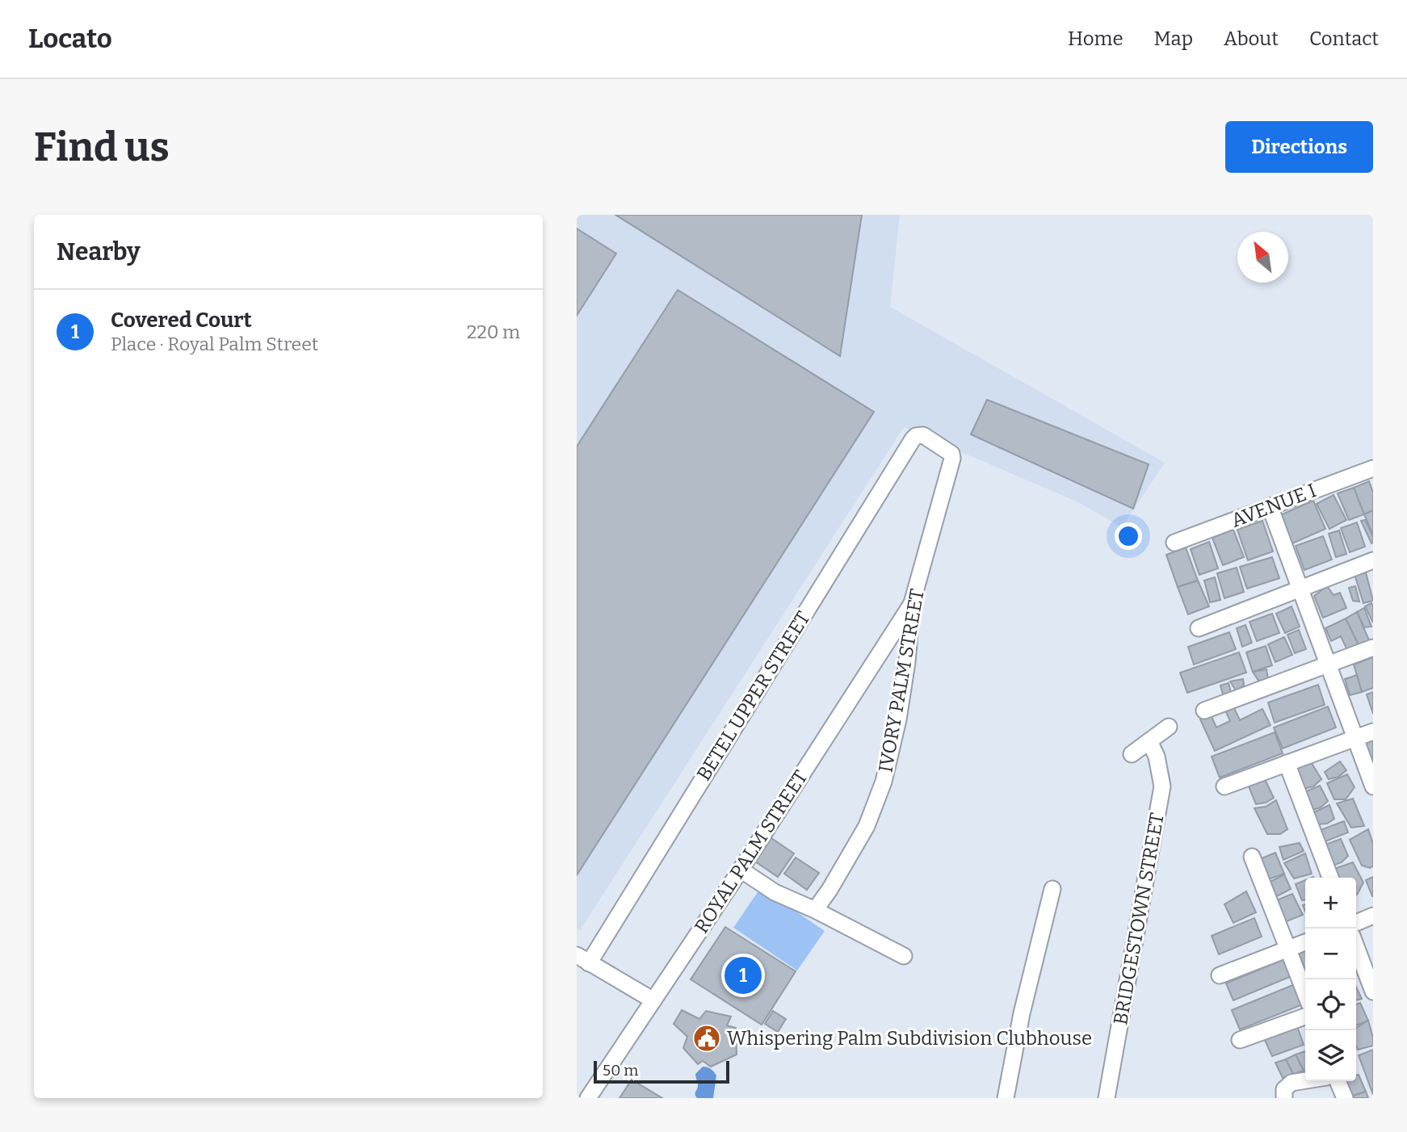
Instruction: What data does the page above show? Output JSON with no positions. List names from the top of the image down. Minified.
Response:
{"streets":{"street":["AVENUE I","IVORY PALM STREET","BETEL UPPER STREET","ROYAL PALM STREET","BRIDGESTOWN STREET"]},"crossings":[["IVORY PALM STREET","BETEL UPPER STREET"],["IVORY PALM STREET","ROYAL PALM STREET"]],"places":{"public building":["Whispering Palm Subdivision Clubhouse"]},"scale_bar":"50 m","north":"top left","page":{"header":"Locato","nav":["Home","Map","About","Contact"],"buttons":"Directions","title":"Find us","heading":"Nearby","list":[{"mark":"1","name":"Covered Court","note":"Place · Royal Palm Street","value":"220 m"}],"map_buttons":["+","−"],"pins":"1","scale":"50 m"}}
